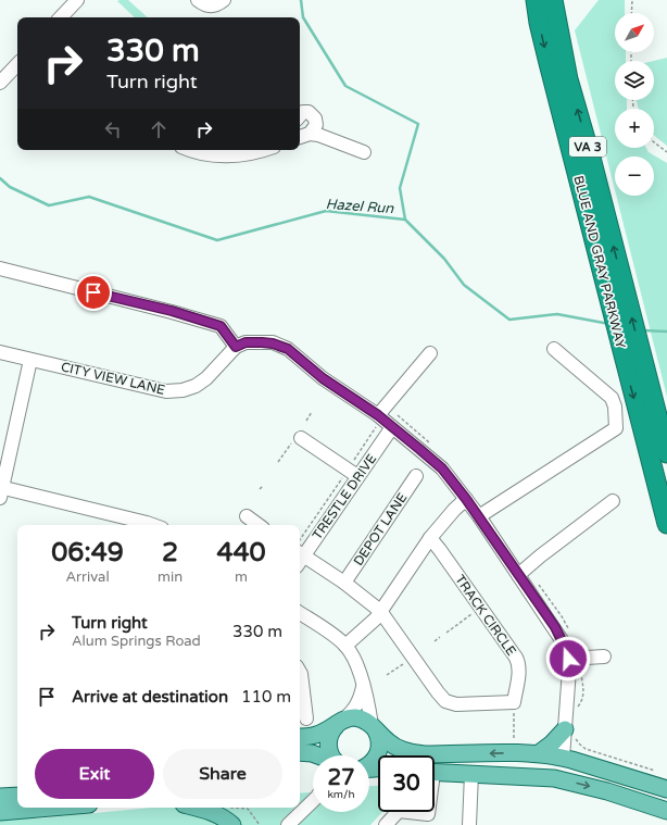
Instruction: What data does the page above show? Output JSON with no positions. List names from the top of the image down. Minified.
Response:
{"streets":{"highway":["VA 3","BLUE AND GRAY PARKWAY"],"street":["CITY VIEW LANE","TRESTLE DRIVE","DEPOT LANE","TRACK CIRCLE"]},"water":["Hazel Run"],"north":"top right","page":{"map_buttons":["+","−"],"turn":["330 m","Turn right"],"eta":["06:49","Arrival","2","min","440","m"],"list":[{"name":"Turn right","note":"Alum Springs Road","value":"330 m"},{"name":"Arrive at destination","value":"110 m"}],"buttons":["Exit","Share"],"speed":"27 km/h","limit":"30"}}
